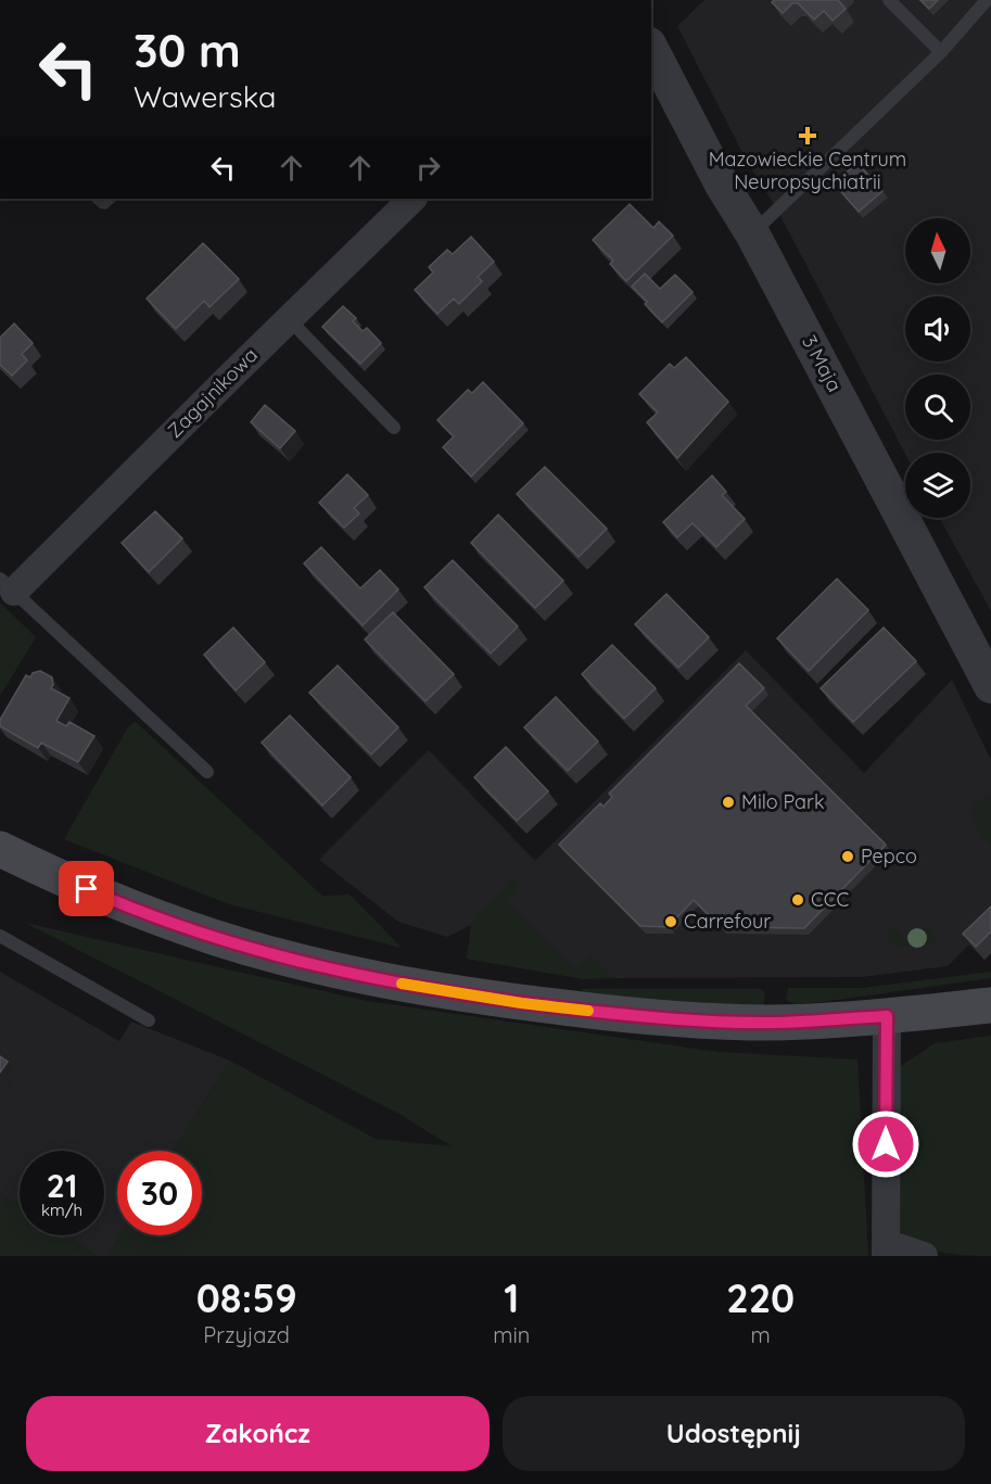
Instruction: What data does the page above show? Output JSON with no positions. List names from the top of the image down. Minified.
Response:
{"streets":{"street":["3 Maja","Zagajnikowa"]},"places":{"health":["Mazowieckie Centrum Neuropsychiatrii"],"other":["Milo Park","Pepco","CCC","Carrefour"]},"north":"top","page":{"turn":["30 m","Wawerska"],"speed":"21 km/h","limit":"30","eta":["08:59","Przyjazd","1","min","220","m"],"buttons":["Zakończ","Udostępnij"]}}
